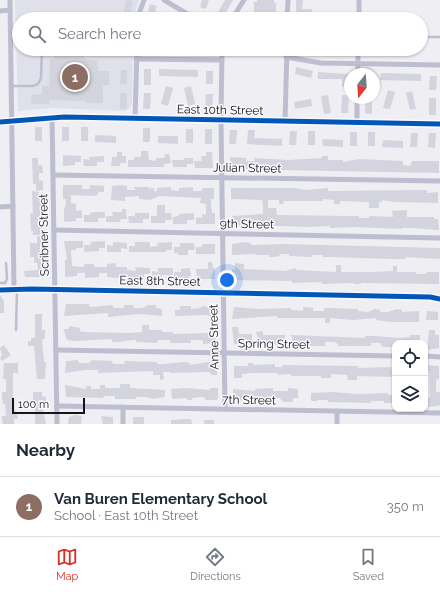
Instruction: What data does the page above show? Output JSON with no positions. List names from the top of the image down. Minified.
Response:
{"streets":{"street":["East 10th Street","Julian Street","9th Street","Scribner Street","East 8th Street","Anne Street","Spring Street","7th Street"]},"crossings":[["East 10th Street","Scribner Street"],["East 10th Street","Anne Street"],["Julian Street","Scribner Street"],["Julian Street","Anne Street"],["9th Street","Scribner Street"],["9th Street","Anne Street"],["Scribner Street","East 8th Street"],["Scribner Street","Spring Street"],["Scribner Street","7th Street"],["East 8th Street","Anne Street"],["Anne Street","Spring Street"],["Anne Street","7th Street"]],"scale_bar":"100 m","north":"bottom","page":{"search":"Search here","pins":"1","scale":"100 m","heading":"Nearby","list":[{"mark":"1","name":"Van Buren Elementary School","note":"School · East 10th Street","value":"350 m"}],"nav":["Map","Directions","Saved"]}}
